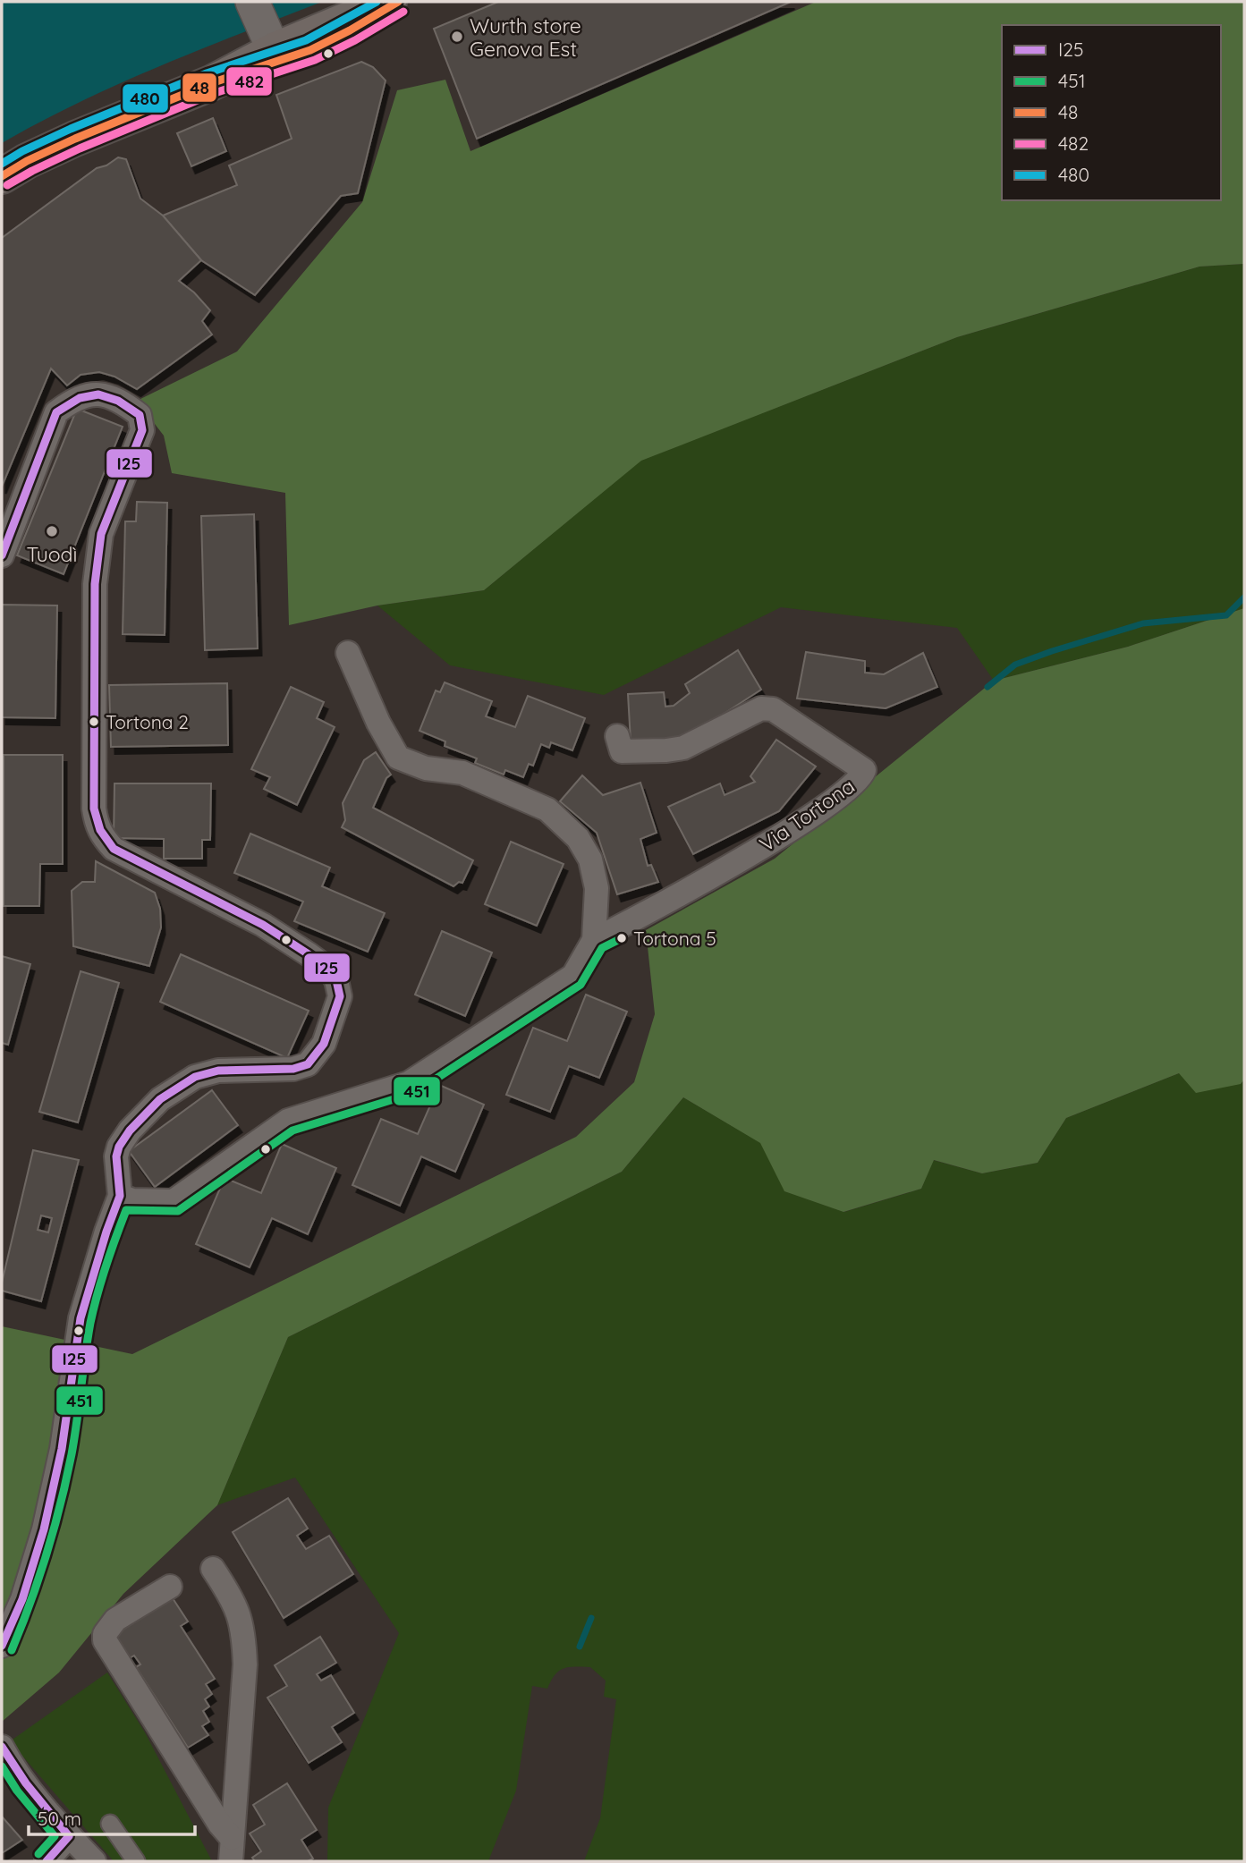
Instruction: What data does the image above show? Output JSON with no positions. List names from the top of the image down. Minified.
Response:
{"streets":{"street":["Via Tortona"]},"places":["Wurth store Genova Est","Tuodì","Tortona 2","Tortona 5"],"lines":["transit line 48","transit line 480","transit line 482","transit line I25","transit line 451"],"legend":["I25","451","48","482","480"],"scale_bar":"50 m"}
